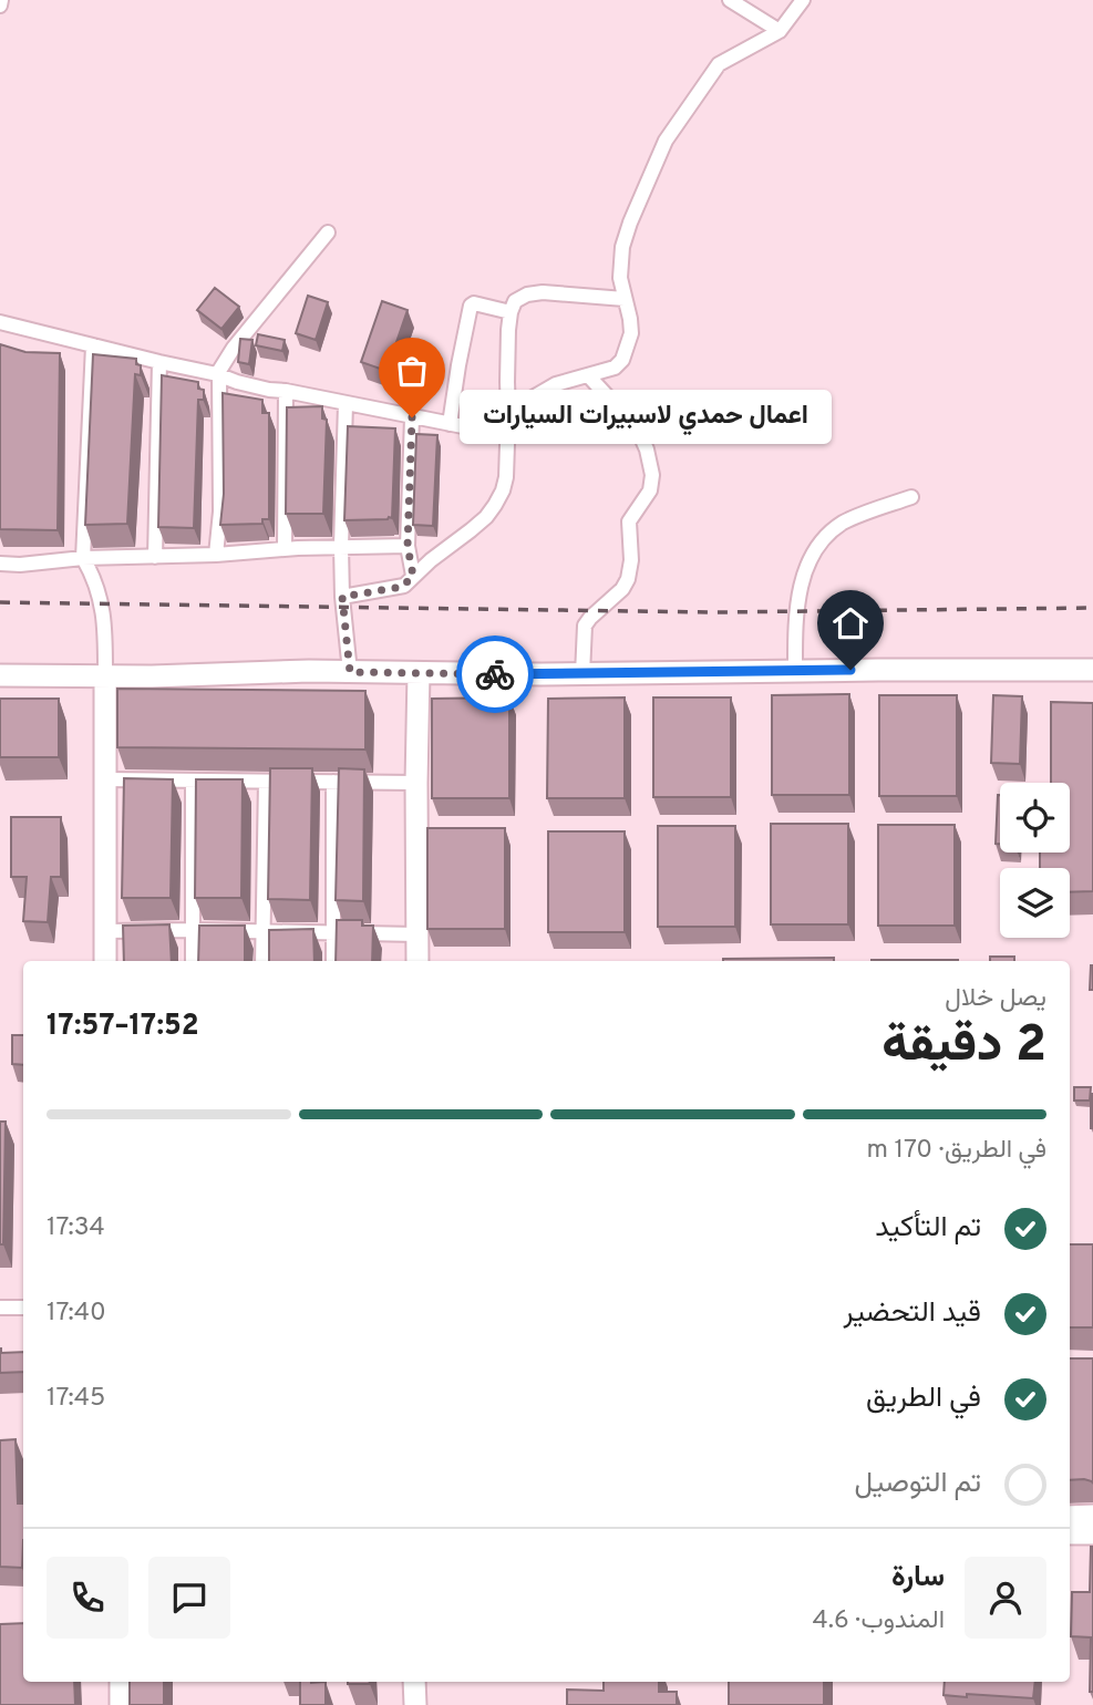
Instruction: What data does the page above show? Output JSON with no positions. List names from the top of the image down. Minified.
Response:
{"places":["اعمال حمدي لاسبيرات السيارات"],"page":{"bubble":"اعمال حمدي لاسبيرات السيارات","heading":["2 دقيقة","يصل خلال","17:52–17:57"],"panel":["سارة","المندوب · 4.6"],"bar":"في الطريق · 170 m","list":[["تم التأكيد","17:34"],["قيد التحضير","17:40"],["في الطريق","17:45"],"تم التوصيل"]}}
